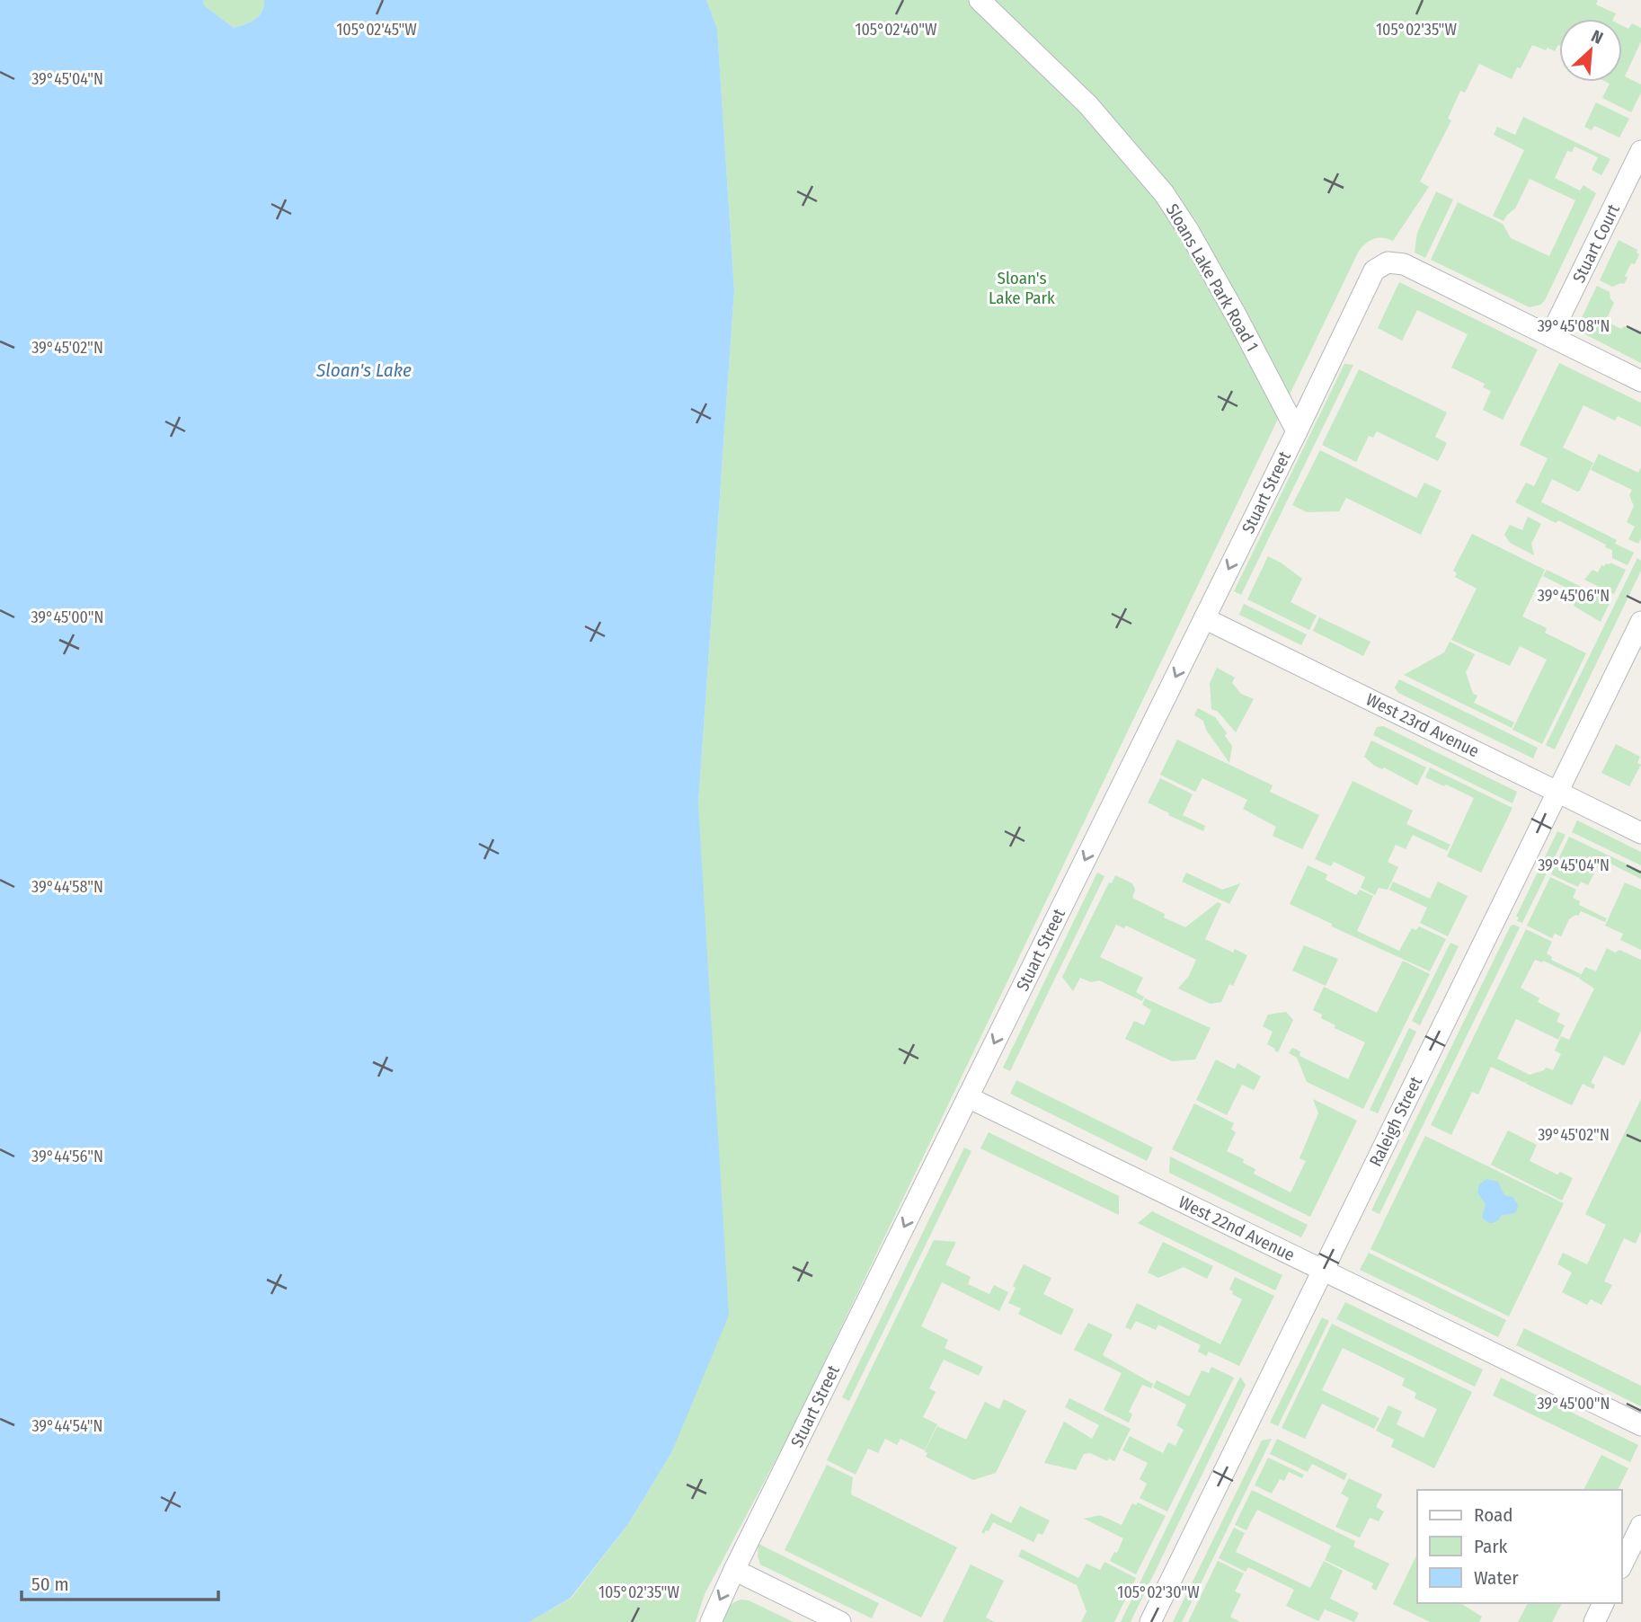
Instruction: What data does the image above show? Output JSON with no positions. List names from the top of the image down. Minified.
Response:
{"streets":{"street":["Stuart Court","Sloans Lake Park Road 1","Stuart Street","West 23rd Avenue","Raleigh Street","West 22nd Avenue"]},"crossings":[["Stuart Court","Stuart Street"],["Sloans Lake Park Road 1","Stuart Street"],["Stuart Street","West 23rd Avenue"],["Stuart Street","West 22nd Avenue"],["West 23rd Avenue","Raleigh Street"],["Raleigh Street","West 22nd Avenue"]],"one_way":["Stuart Street"],"water":["Sloan's Lake"],"parks":["Sloan's Lake Park"],"legend":["Road","Park","Water"],"scale_bar":"50 m","north":"top right","coordinates":["105°02'45\"W","105°02'40\"W","105°02'35\"W","39°45'04\"N","39°45'08\"N","39°45'02\"N","39°45'06\"N","39°45'00\"N","39°44'58\"N","39°44'56\"N","39°44'54\"N","105°02'30\"W"]}
